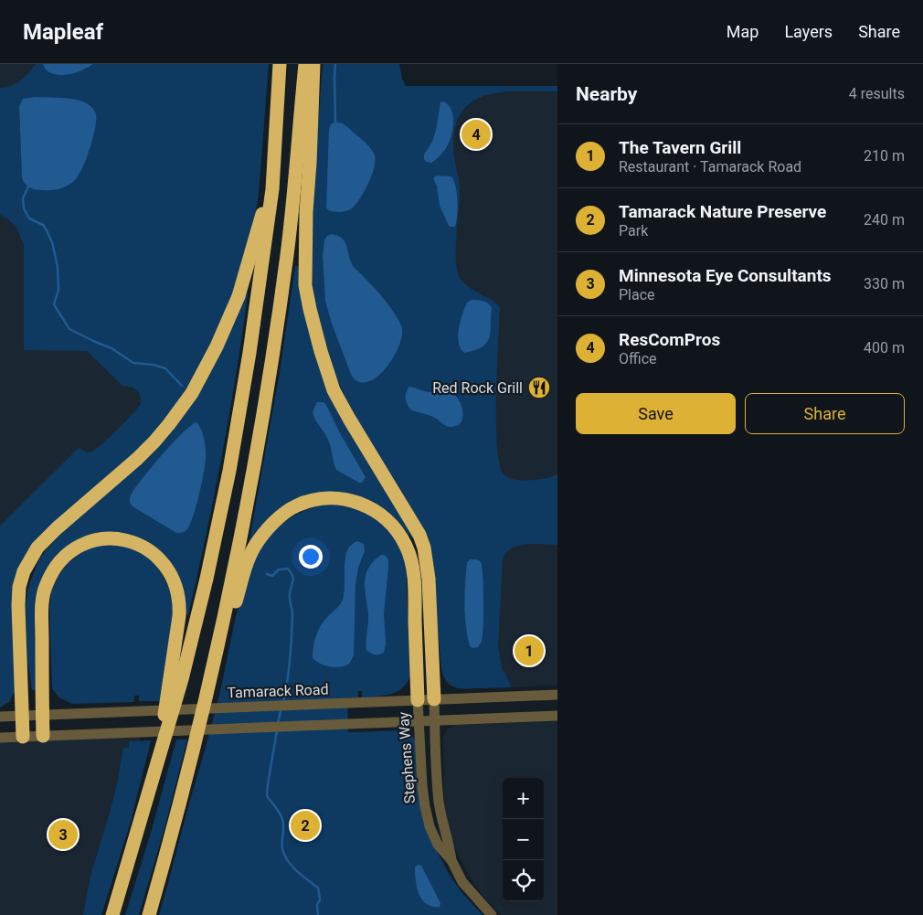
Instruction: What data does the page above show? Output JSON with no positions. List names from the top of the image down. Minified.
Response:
{"streets":{"street":["Tamarack Road","Stephens Way"]},"crossings":[["Tamarack Road","Stephens Way"]],"places":{"restaurant":["Red Rock Grill"]},"page":{"header":"Mapleaf","nav":["Map","Layers","Share"],"heading":["Nearby","4 results"],"pins":["4","1","2","3"],"list":[{"mark":"1","name":"The Tavern Grill","note":"Restaurant · Tamarack Road","value":"210 m"},{"mark":"2","name":"Tamarack Nature Preserve","note":"Park","value":"240 m"},{"mark":"3","name":"Minnesota Eye Consultants","note":"Place","value":"330 m"},{"mark":"4","name":"ResComPros","note":"Office","value":"400 m"}],"buttons":["Save","Share"],"map_buttons":["+","−"]}}
